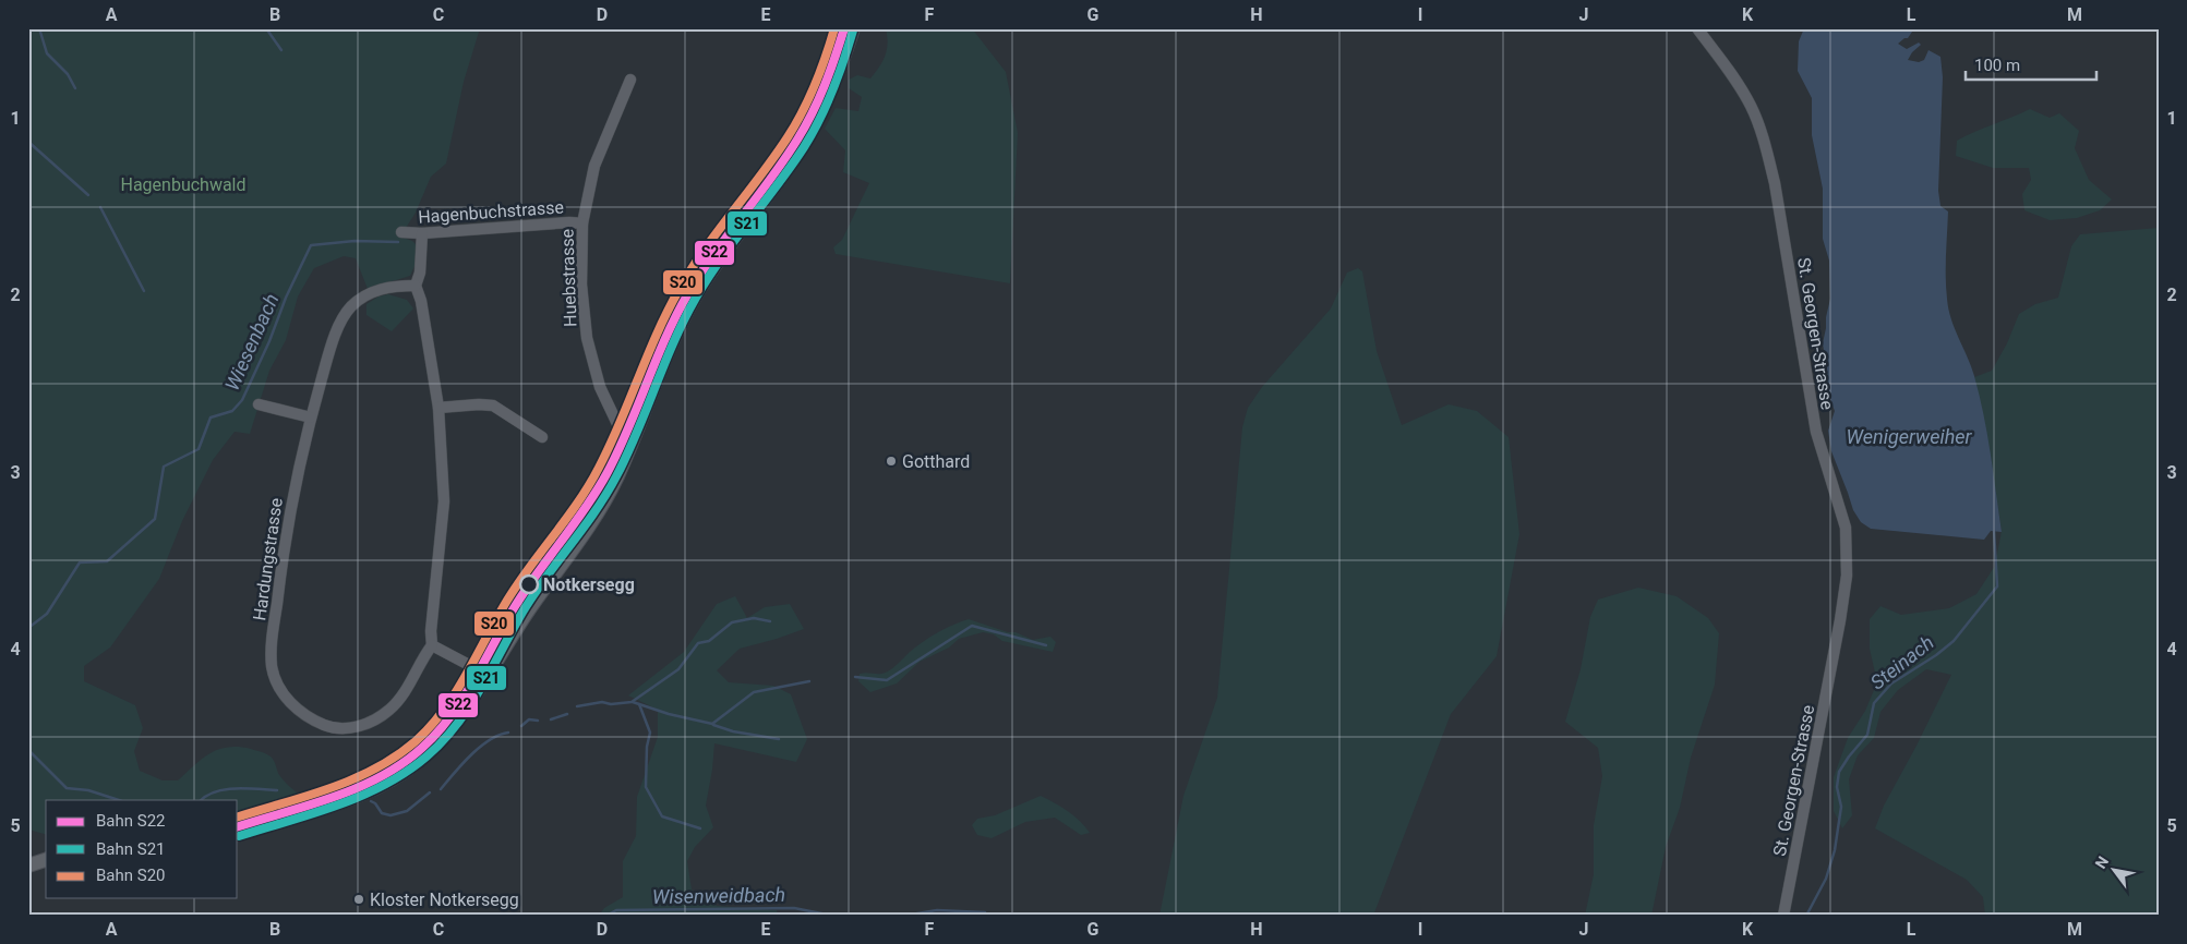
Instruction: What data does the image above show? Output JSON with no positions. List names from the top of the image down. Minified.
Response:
{"streets":{"street":["Hagenbuchstrasse","Huebstrasse","St. Georgen-Strasse","Hardungstrasse"]},"crossings":[["Hagenbuchstrasse","Huebstrasse"]],"water":["Wiesenbach","Wenigerweiher","Steinach","Wisenweidbach"],"parks":["Hagenbuchwald"],"places":["Gotthard","Notkersegg","Kloster Notkersegg"],"lines":["rail line S22","rail line S20","rail line S21"],"legend":["Bahn S22","Bahn S21","Bahn S20"],"scale_bar":"100 m","north":"top left","grid":{"columns":["A","B","C","D","E","F","G","H","I","J","K","L","M"],"rows":["1","2","3","4","5"]}}
